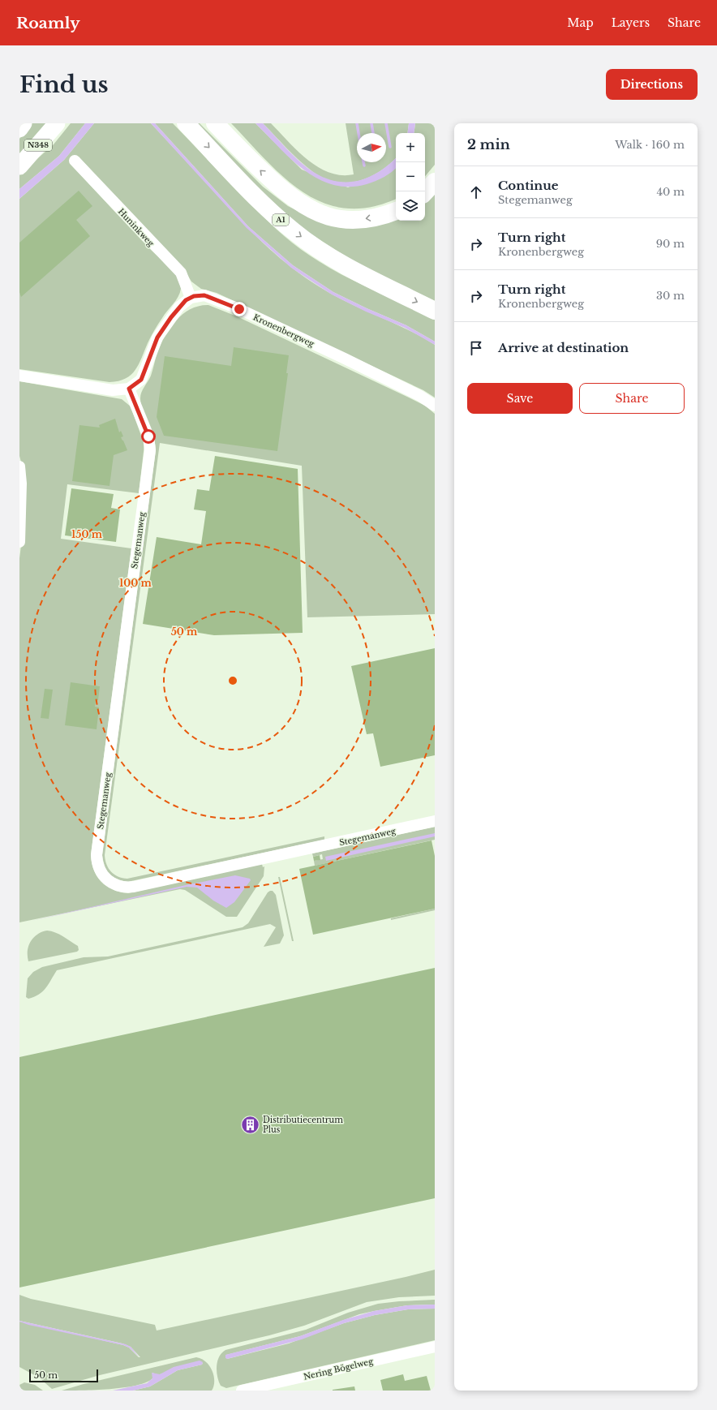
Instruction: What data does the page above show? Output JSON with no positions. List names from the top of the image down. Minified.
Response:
{"streets":{"highway":["A1"],"main road":["N348"],"street":["Huninkweg","Kronenbergweg","Stegemanweg","Nering Bögelweg"]},"crossings":[["Huninkweg","Kronenbergweg"]],"places":{"building":["Distributiecentrum Plus"]},"scale_bar":"50 m","north":"right","page":{"header":"Roamly","nav":["Map","Layers","Share"],"buttons":["Directions",["Save","Share"]],"title":"Find us","heading":["2 min","Walk · 160 m"],"map_buttons":["+","−"],"list":[["Continue","Stegemanweg","40 m"],["Turn right","Kronenbergweg","90 m"],["Turn right","Kronenbergweg","30 m"],"Arrive at destination"],"scale":"50 m"},"rings":["150 m","100 m","50 m"]}
